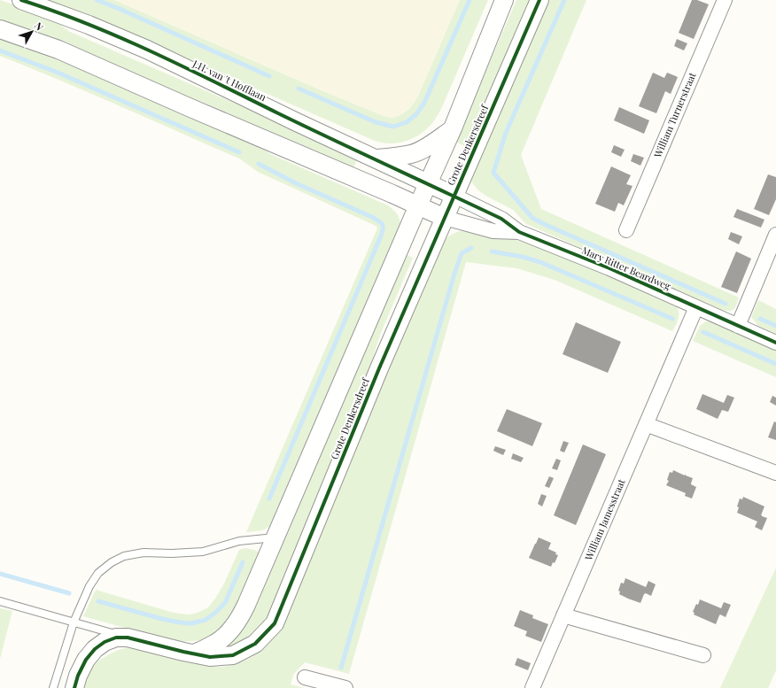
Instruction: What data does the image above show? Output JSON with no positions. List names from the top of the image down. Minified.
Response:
{"streets":{"street":["J.H. van 't Hofflaan","William Turnerstraat","Grote Denkersdreef","Mary Ritter Beardweg","William Jamesstraat"]},"crossings":[["J.H. van 't Hofflaan","Grote Denkersdreef"],["J.H. van 't Hofflaan","Mary Ritter Beardweg"],["Grote Denkersdreef","Mary Ritter Beardweg"],["Mary Ritter Beardweg","William Jamesstraat"]],"north":"top right"}
